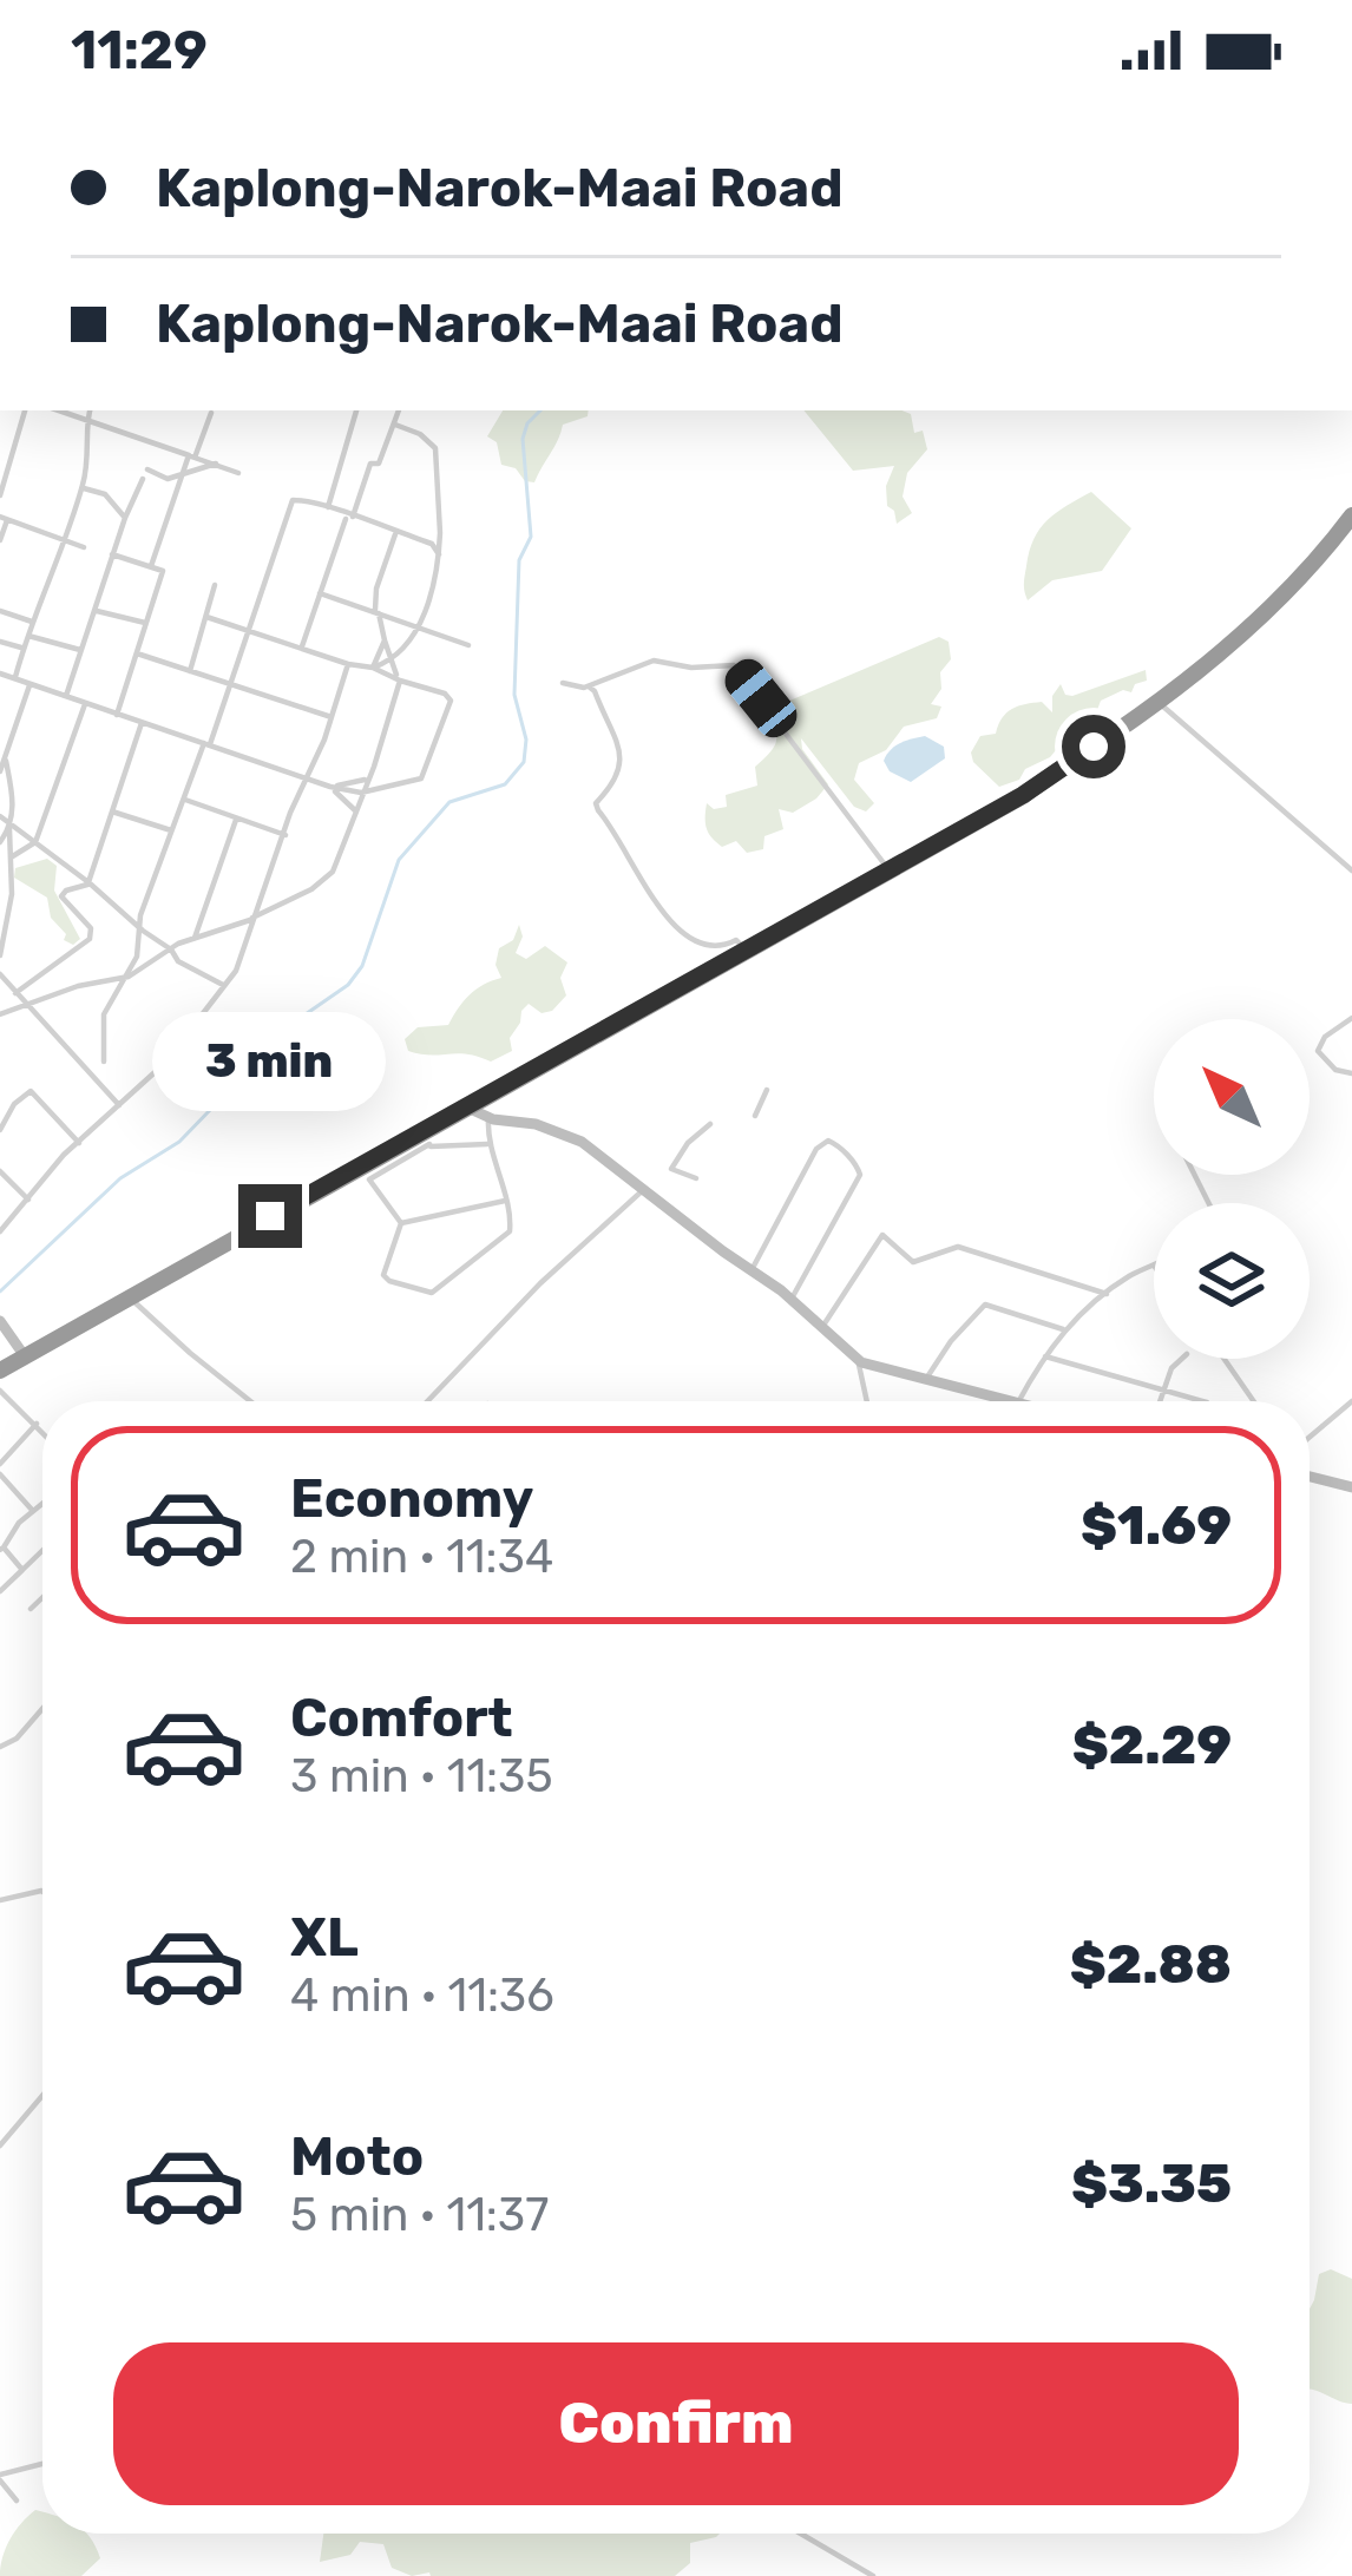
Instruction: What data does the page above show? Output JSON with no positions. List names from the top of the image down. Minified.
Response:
{"north":"top left","page":{"status":"11:29","banner":["Kaplong-Narok-Maai Road","Kaplong-Narok-Maai Road"],"bubble":"3 min","list":[{"name":"Economy","note":"2 min · 11:34","value":"$1.69"},{"name":"Comfort","note":"3 min · 11:35","value":"$2.29"},{"name":"XL","note":"4 min · 11:36","value":"$2.88"},{"name":"Moto","note":"5 min · 11:37","value":"$3.35"}],"buttons":"Confirm"}}
